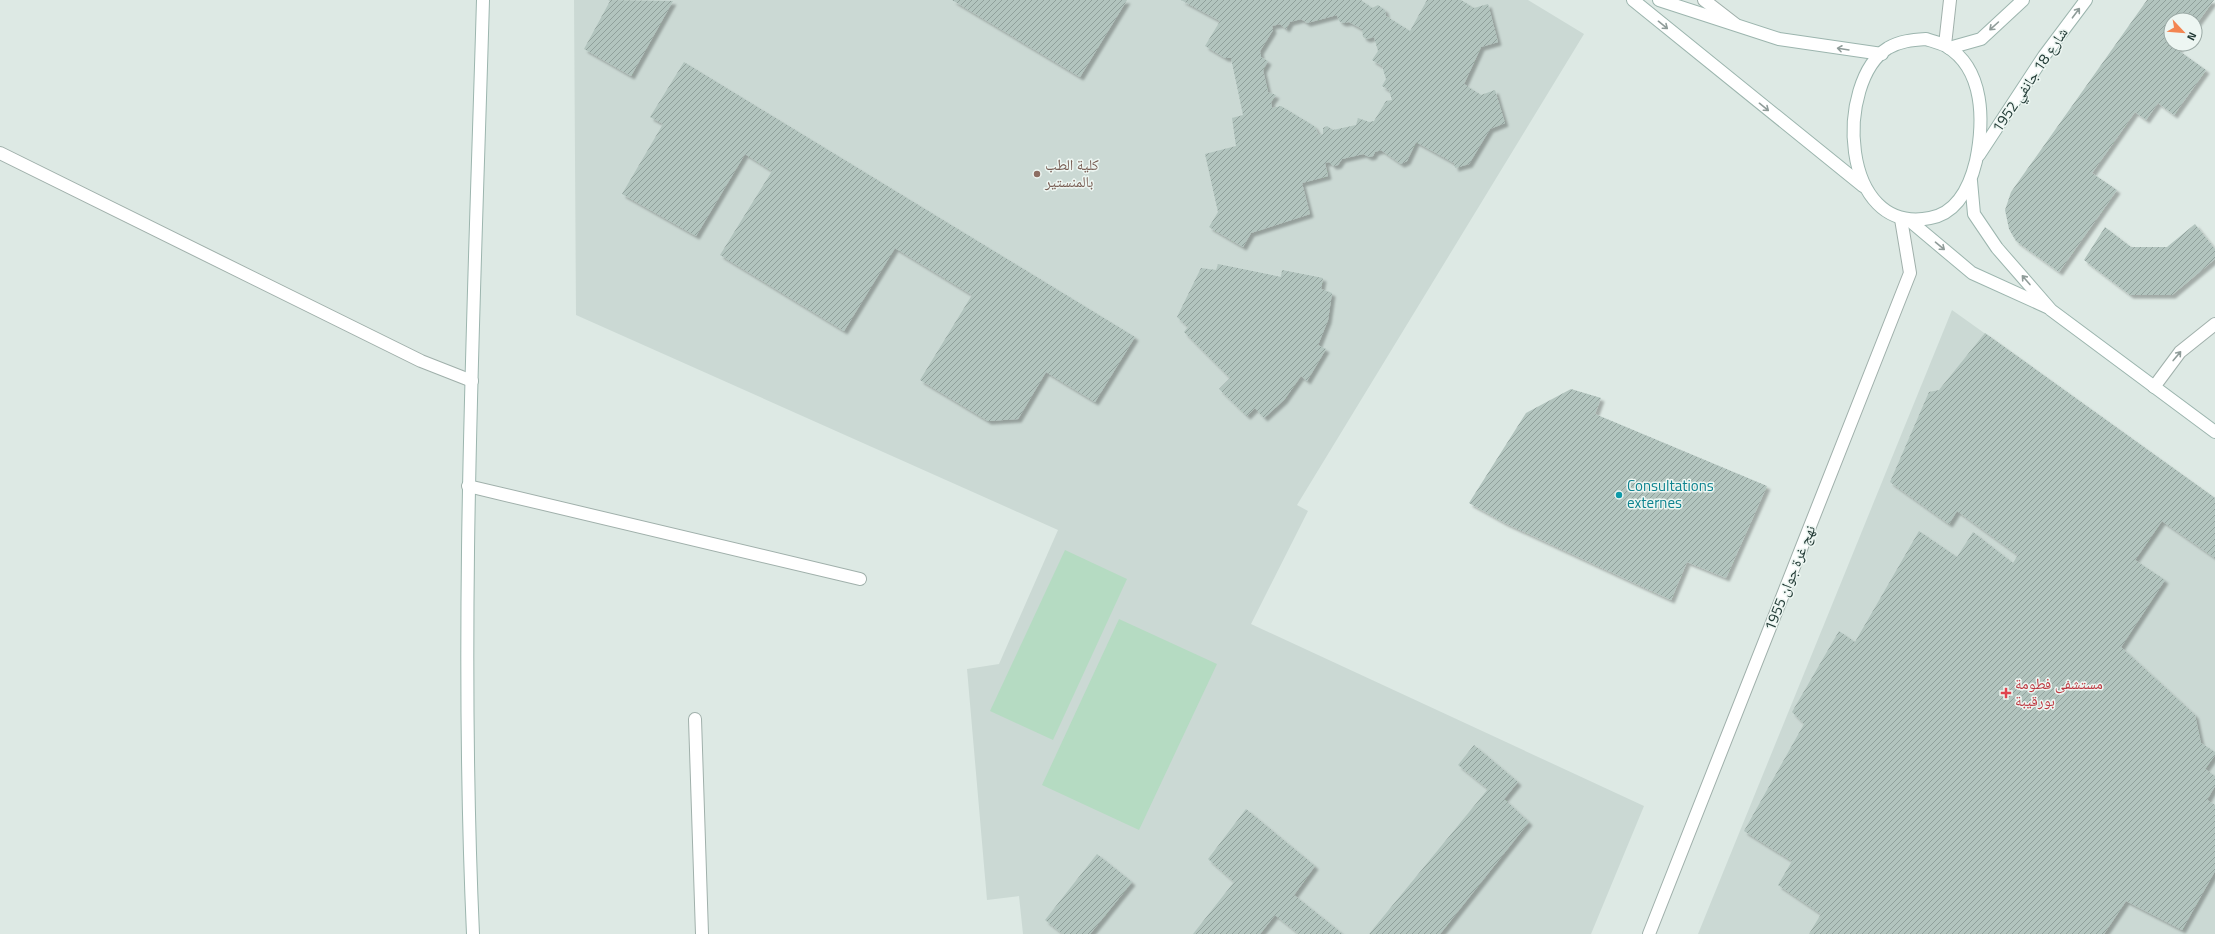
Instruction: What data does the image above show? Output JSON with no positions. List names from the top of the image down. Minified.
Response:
{"streets":{"main road":["شارع 18 جانفي 1952","نهج غرة جوان 1955"]},"one_way":["شارع 18 جانفي 1952"],"places":{"other":["كلية الطب بالمنستير","Consultations externes"],"health":["مستشفى فطومة بورقيبة"]},"north":"bottom right"}
